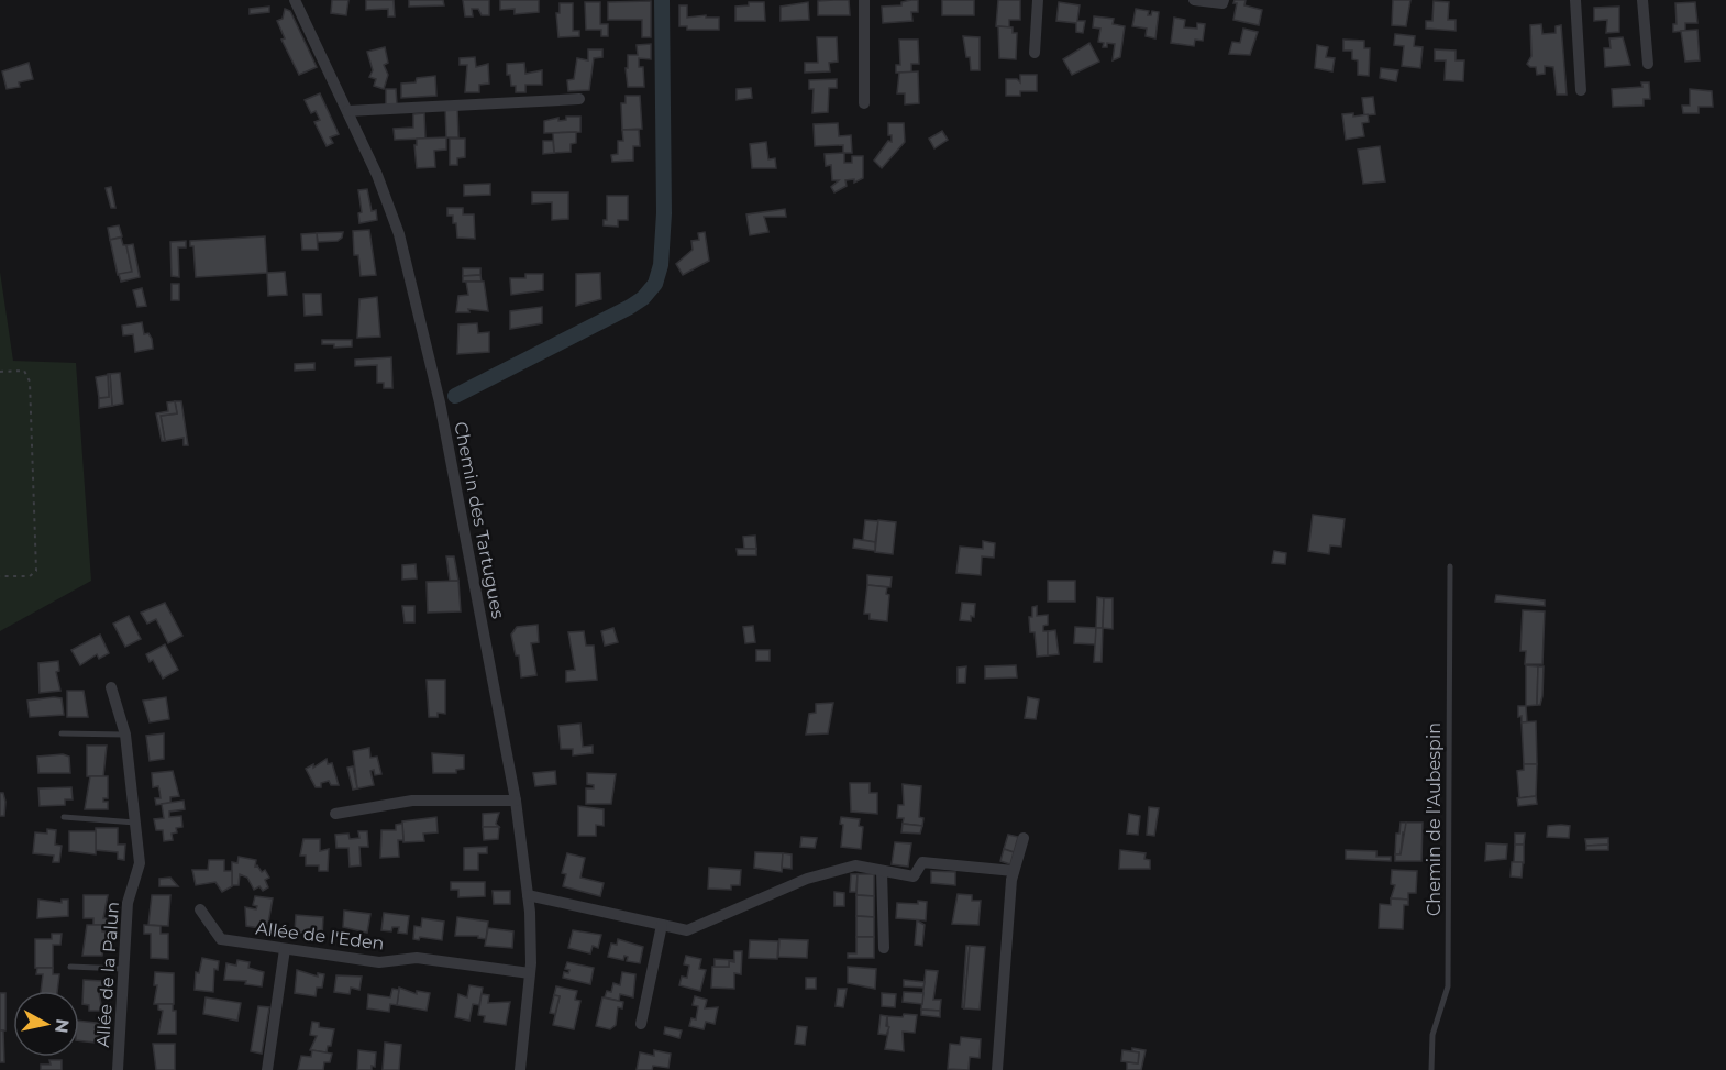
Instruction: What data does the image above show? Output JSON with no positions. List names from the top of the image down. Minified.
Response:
{"streets":{"street":["Chemin des Tartugues","Allée de l'Eden","Allée de la Palun"],"lane":["Chemin de l'Aubespin"]},"crossings":[["Chemin des Tartugues","Allée de l'Eden"]],"north":"right"}
